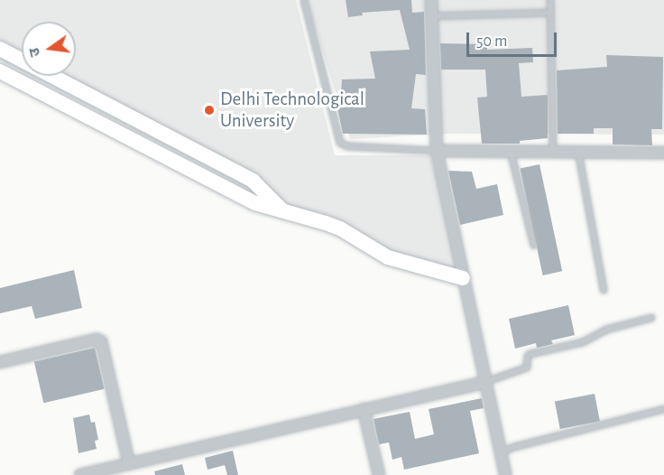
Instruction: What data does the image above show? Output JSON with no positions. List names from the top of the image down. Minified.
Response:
{"places":["Delhi Technological University"],"scale_bar":"50 m","north":"left"}
